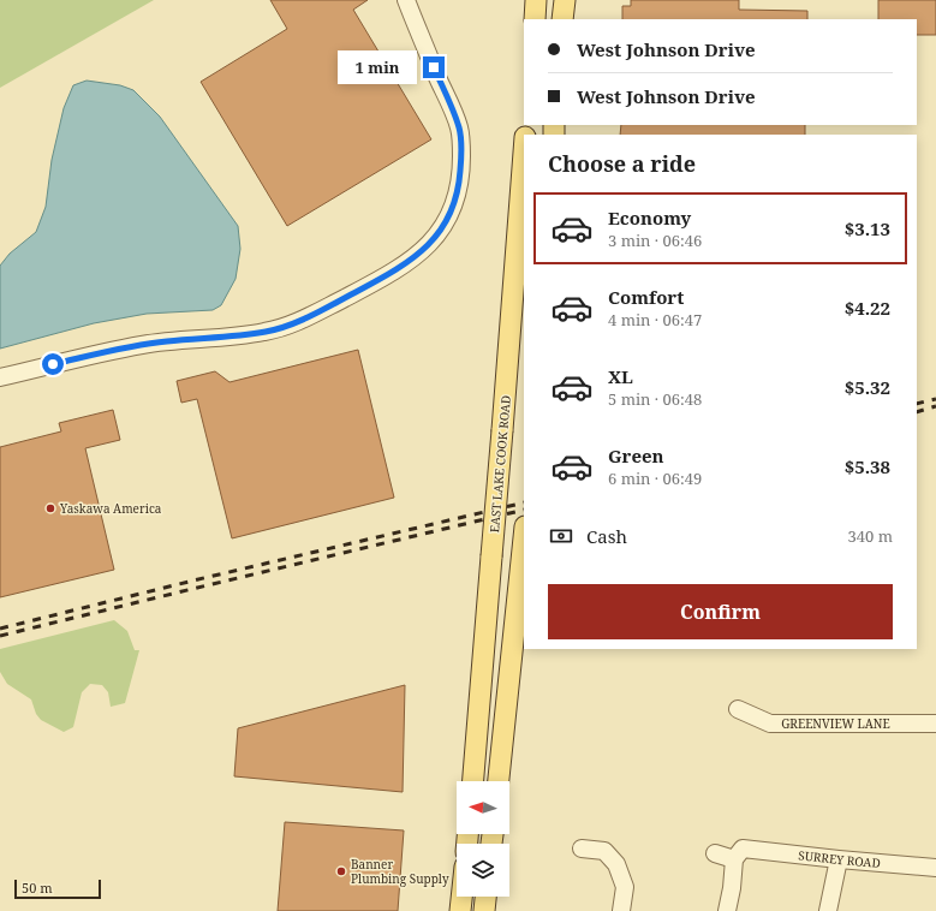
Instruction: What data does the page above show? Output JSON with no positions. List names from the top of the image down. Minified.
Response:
{"streets":{"main road":["EAST LAKE COOK ROAD"],"street":["GREENVIEW LANE","SURREY ROAD"]},"places":["Yaskawa America","Banner Plumbing Supply"],"scale_bar":"50 m","north":"left","page":{"banner":["West Johnson Drive","West Johnson Drive"],"bubble":"1 min","heading":"Choose a ride","list":[{"name":"Economy","note":"3 min · 06:46","value":"$3.13"},{"name":"Comfort","note":"4 min · 06:47","value":"$4.22"},{"name":"XL","note":"5 min · 06:48","value":"$5.32"},{"name":"Green","note":"6 min · 06:49","value":"$5.38"}],"pay":["Cash","340 m"],"buttons":"Confirm","scale":"50 m"}}
